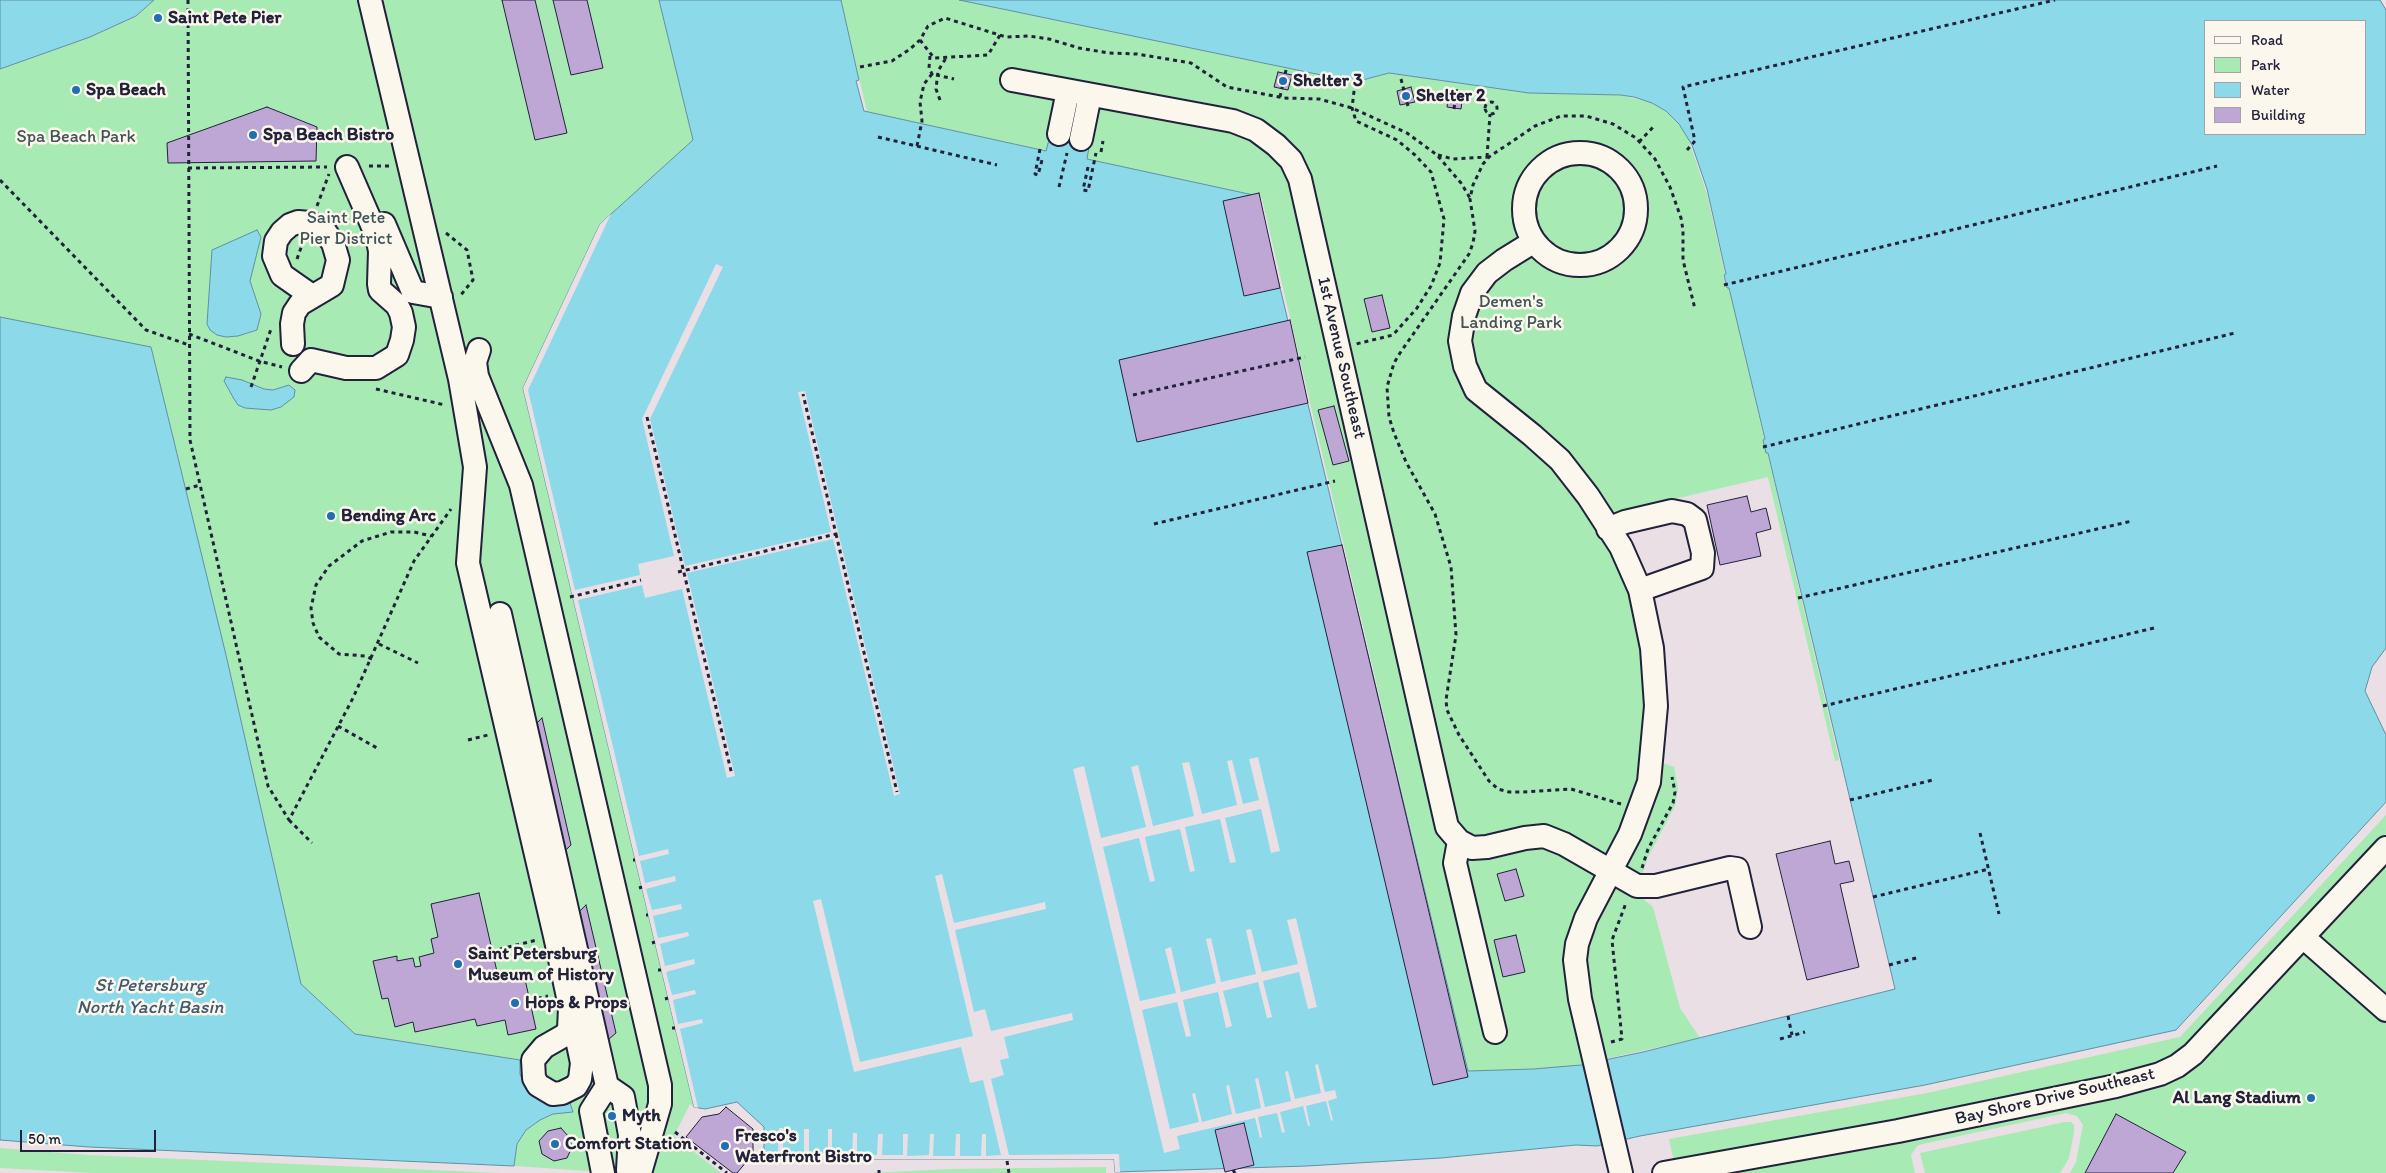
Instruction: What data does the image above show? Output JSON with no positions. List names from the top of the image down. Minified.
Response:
{"streets":{"street":["1st Avenue Southeast","Bay Shore Drive Southeast"]},"water":["St Petersburg North Yacht Basin"],"parks":["Spa Beach Park","Saint Pete Pier District","Demen's Landing Park"],"places":["Saint Pete Pier","Shelter 3","Spa Beach","Shelter 2","Spa Beach Bistro","Bending Arc","Saint Petersburg Museum of History","Hops & Props","Al Lang Stadium","Myth","Comfort Station","Fresco's Waterfront Bistro"],"legend":["Road","Park","Water","Building"],"scale_bar":"50 m"}
